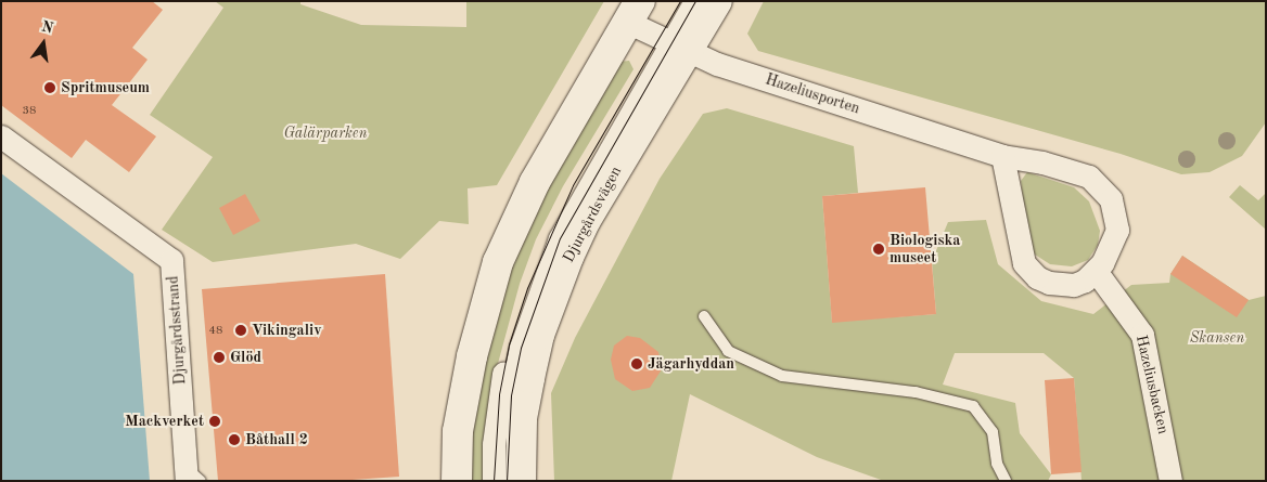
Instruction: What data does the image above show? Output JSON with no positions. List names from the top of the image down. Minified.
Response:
{"streets":{"street":["Hazeliusporten","Djurgårdsvägen","Djurgårdsstrand","Hazeliusbacken"]},"crossings":[["Hazeliusporten","Djurgårdsvägen"],["Hazeliusporten","Hazeliusbacken"]],"parks":["Galärparken","Skansen"],"places":["Spritmuseum","Biologiska museet","Vikingaliv","Glöd","Jägarhyddan","Mackverket","Båthall 2"],"house_numbers":["38","48"],"north":"top"}
